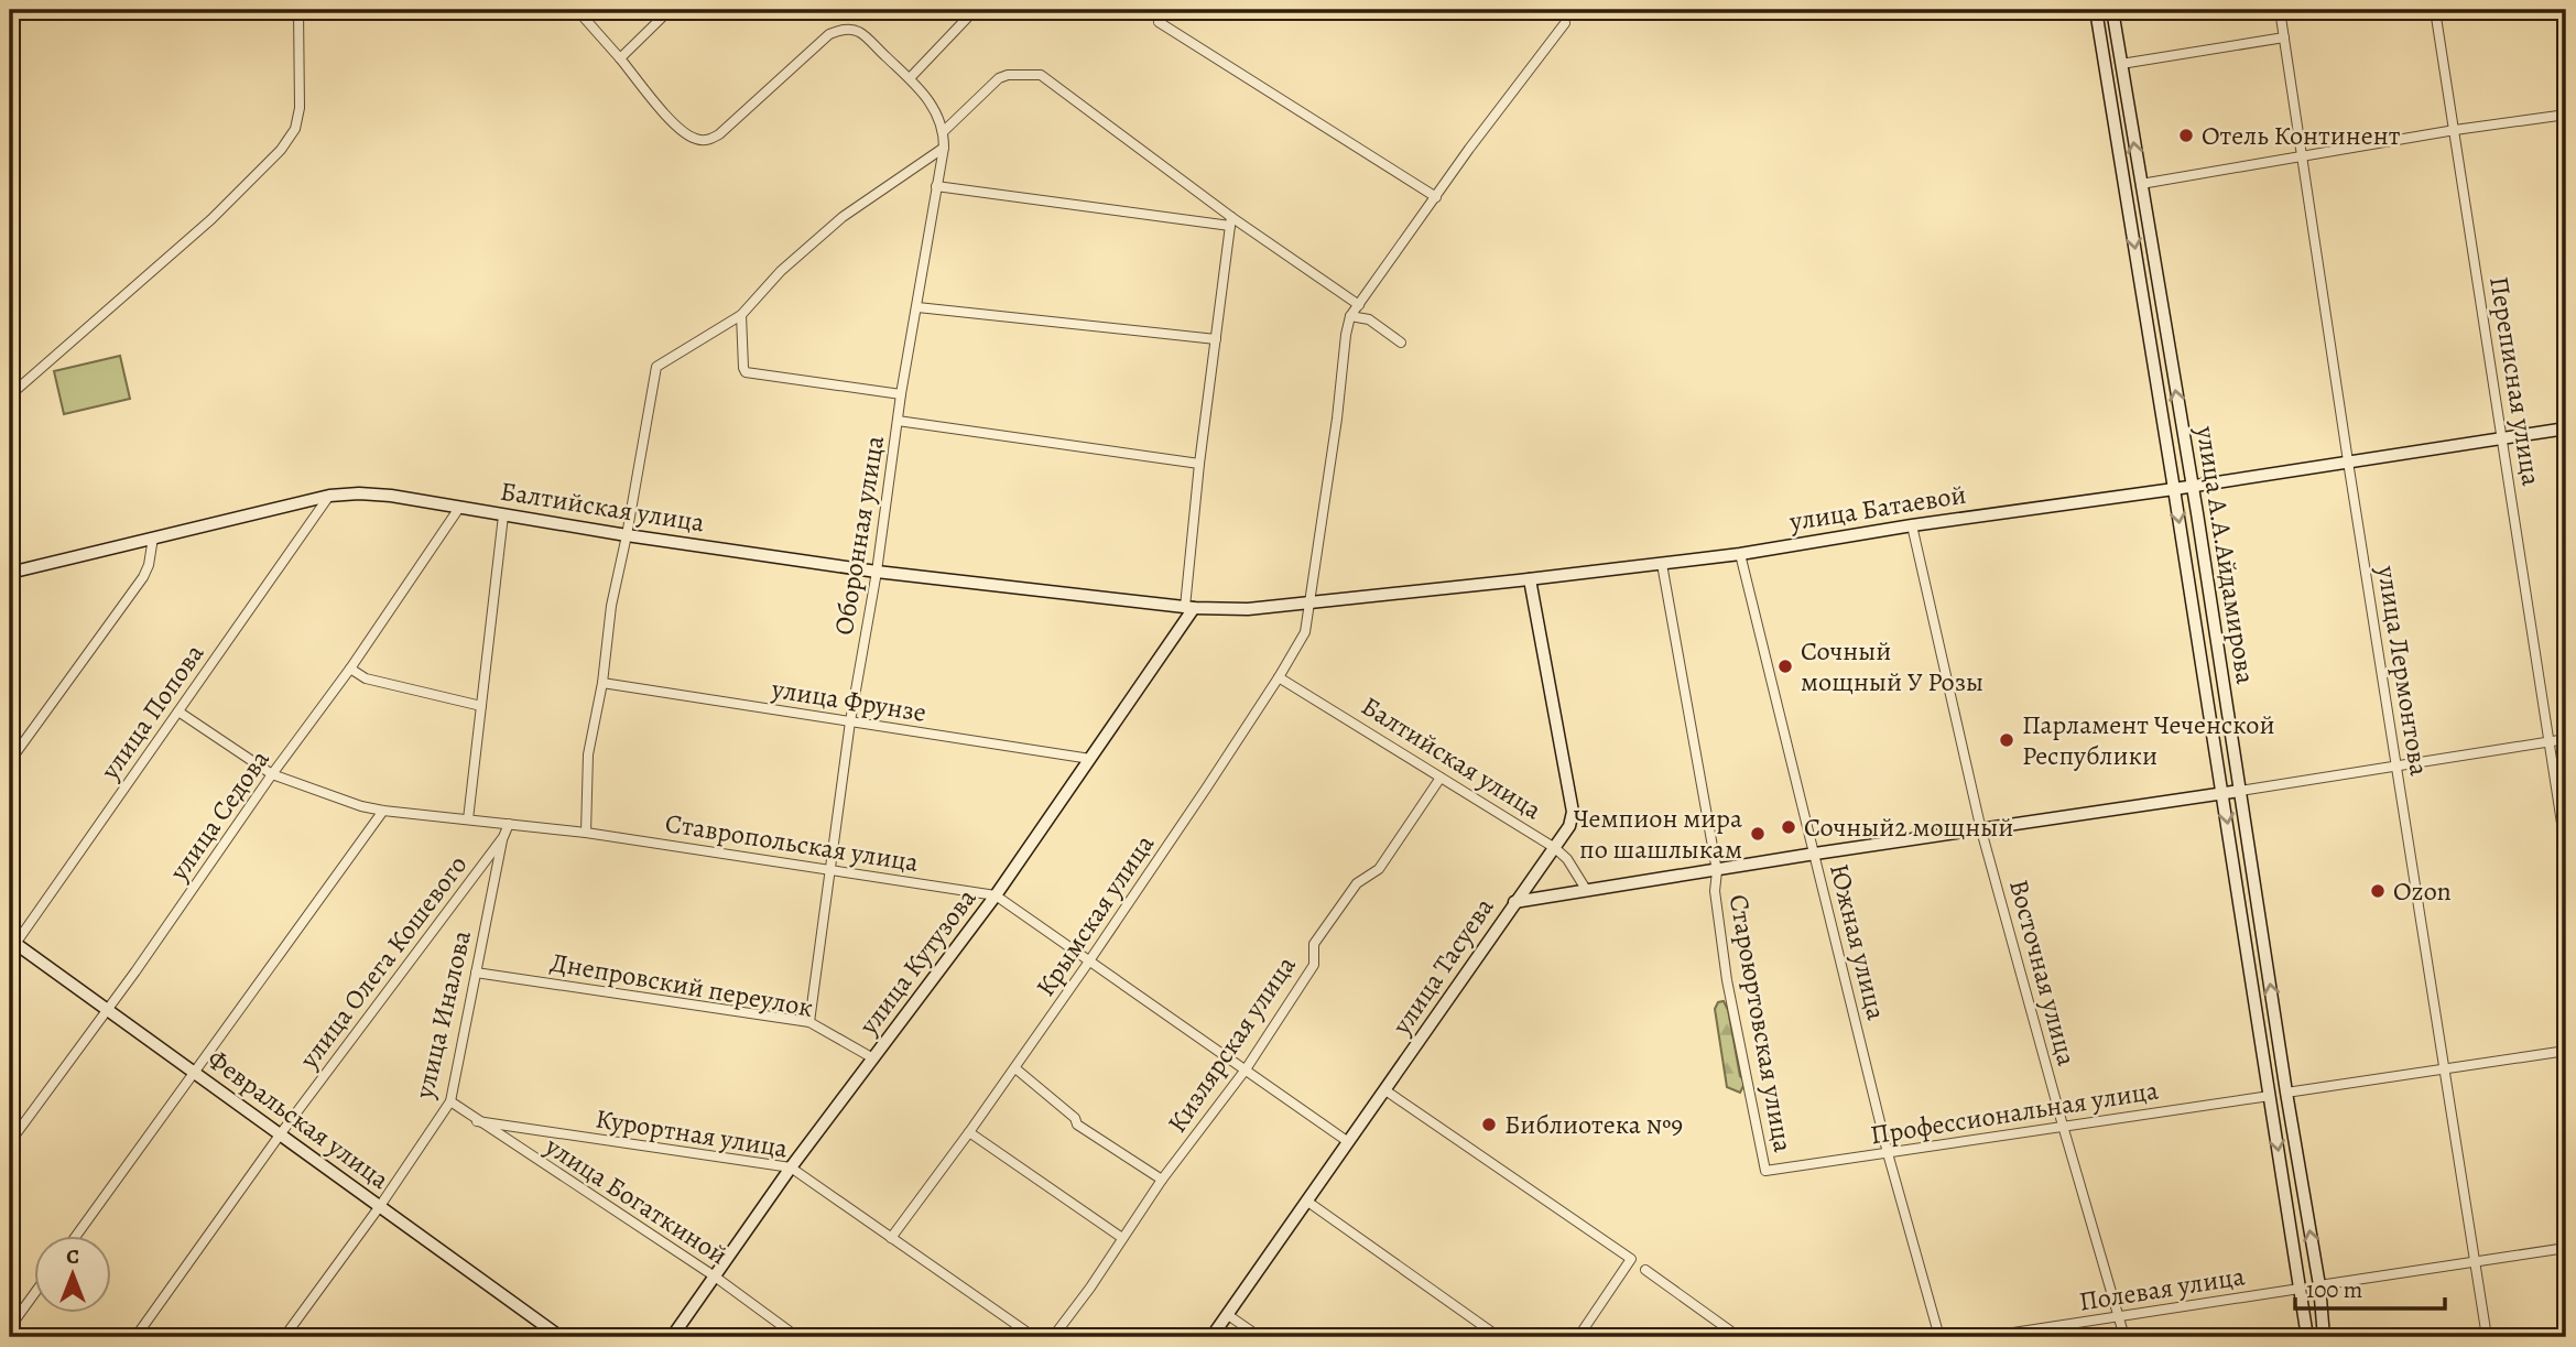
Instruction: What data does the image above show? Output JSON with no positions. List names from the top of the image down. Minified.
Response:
{"streets":{"main road":["Балтийская улица","улица Батаевой","улица А.А.Айдамирова","улица Кутузова","улица Тасуева","Февральская улица"],"street":["Переписная улица","Оборонная улица","улица Лермонтова","улица Фрунзе","улица Попова","улица Седова","Ставропольская улица","Крымская улица","Южная улица","улица Олега Кошевого","Восточная улица","Днепровский переулок","улица Иналова","Староюртовская улица","Кизлярская улица","Профессиональная улица","Курортная улица","улица Богаткиной","Полевая улица"]},"crossings":[["Переписная улица","улица Батаевой"],["Балтийская улица","улица Батаевой"],["Балтийская улица","Оборонная улица"],["Балтийская улица","улица Попова"],["Балтийская улица","улица Седова"],["Балтийская улица","Крымская улица"],["Балтийская улица","улица Кутузова"],["Балтийская улица","улица Тасуева"],["Балтийская улица","Кизлярская улица"],["улица Батаевой","улица А.А.Айдамирова"],["улица Батаевой","улица Лермонтова"],["улица Батаевой","Крымская улица"],["улица Батаевой","Южная улица"],["улица Батаевой","улица Кутузова"],["улица Батаевой","улица Тасуева"],["улица Батаевой","Восточная улица"],["улица Батаевой","Староюртовская улица"],["Оборонная улица","улица Фрунзе"],["Оборонная улица","Ставропольская улица"],["Оборонная улица","Днепровский переулок"],["улица А.А.Айдамирова","Профессиональная улица"],["улица А.А.Айдамирова","Полевая улица"],["улица Фрунзе","улица Кутузова"],["улица Попова","Ставропольская улица"],["улица Попова","Февральская улица"],["улица Седова","Ставропольская улица"],["улица Седова","Февральская улица"],["Ставропольская улица","Крымская улица"],["Ставропольская улица","улица Кутузова"],["Ставропольская улица","улица Тасуева"],["Ставропольская улица","Кизлярская улица"],["Крымская улица","Курортная улица"],["Южная улица","Профессиональная улица"],["улица Олега Кошевого","улица Иналова"],["улица Олега Кошевого","Февральская улица"],["улица Кутузова","Днепровский переулок"],["улица Кутузова","Курортная улица"],["улица Кутузова","улица Богаткиной"],["Восточная улица","Профессиональная улица"],["Восточная улица","Полевая улица"],["Днепровский переулок","улица Иналова"],["улица Иналова","Февральская улица"],["улица Иналова","улица Богаткиной"],["Староюртовская улица","Профессиональная улица"],["Курортная улица","улица Богаткиной"]],"places":["Отель Континент","Сочный мощный У Розы","Парламент Чеченской Республики","Сочный2 мощный","Чемпион мира по шашлыкам","Ozon","Библиотека №9"],"scale_bar":"100 m","north":"top"}
